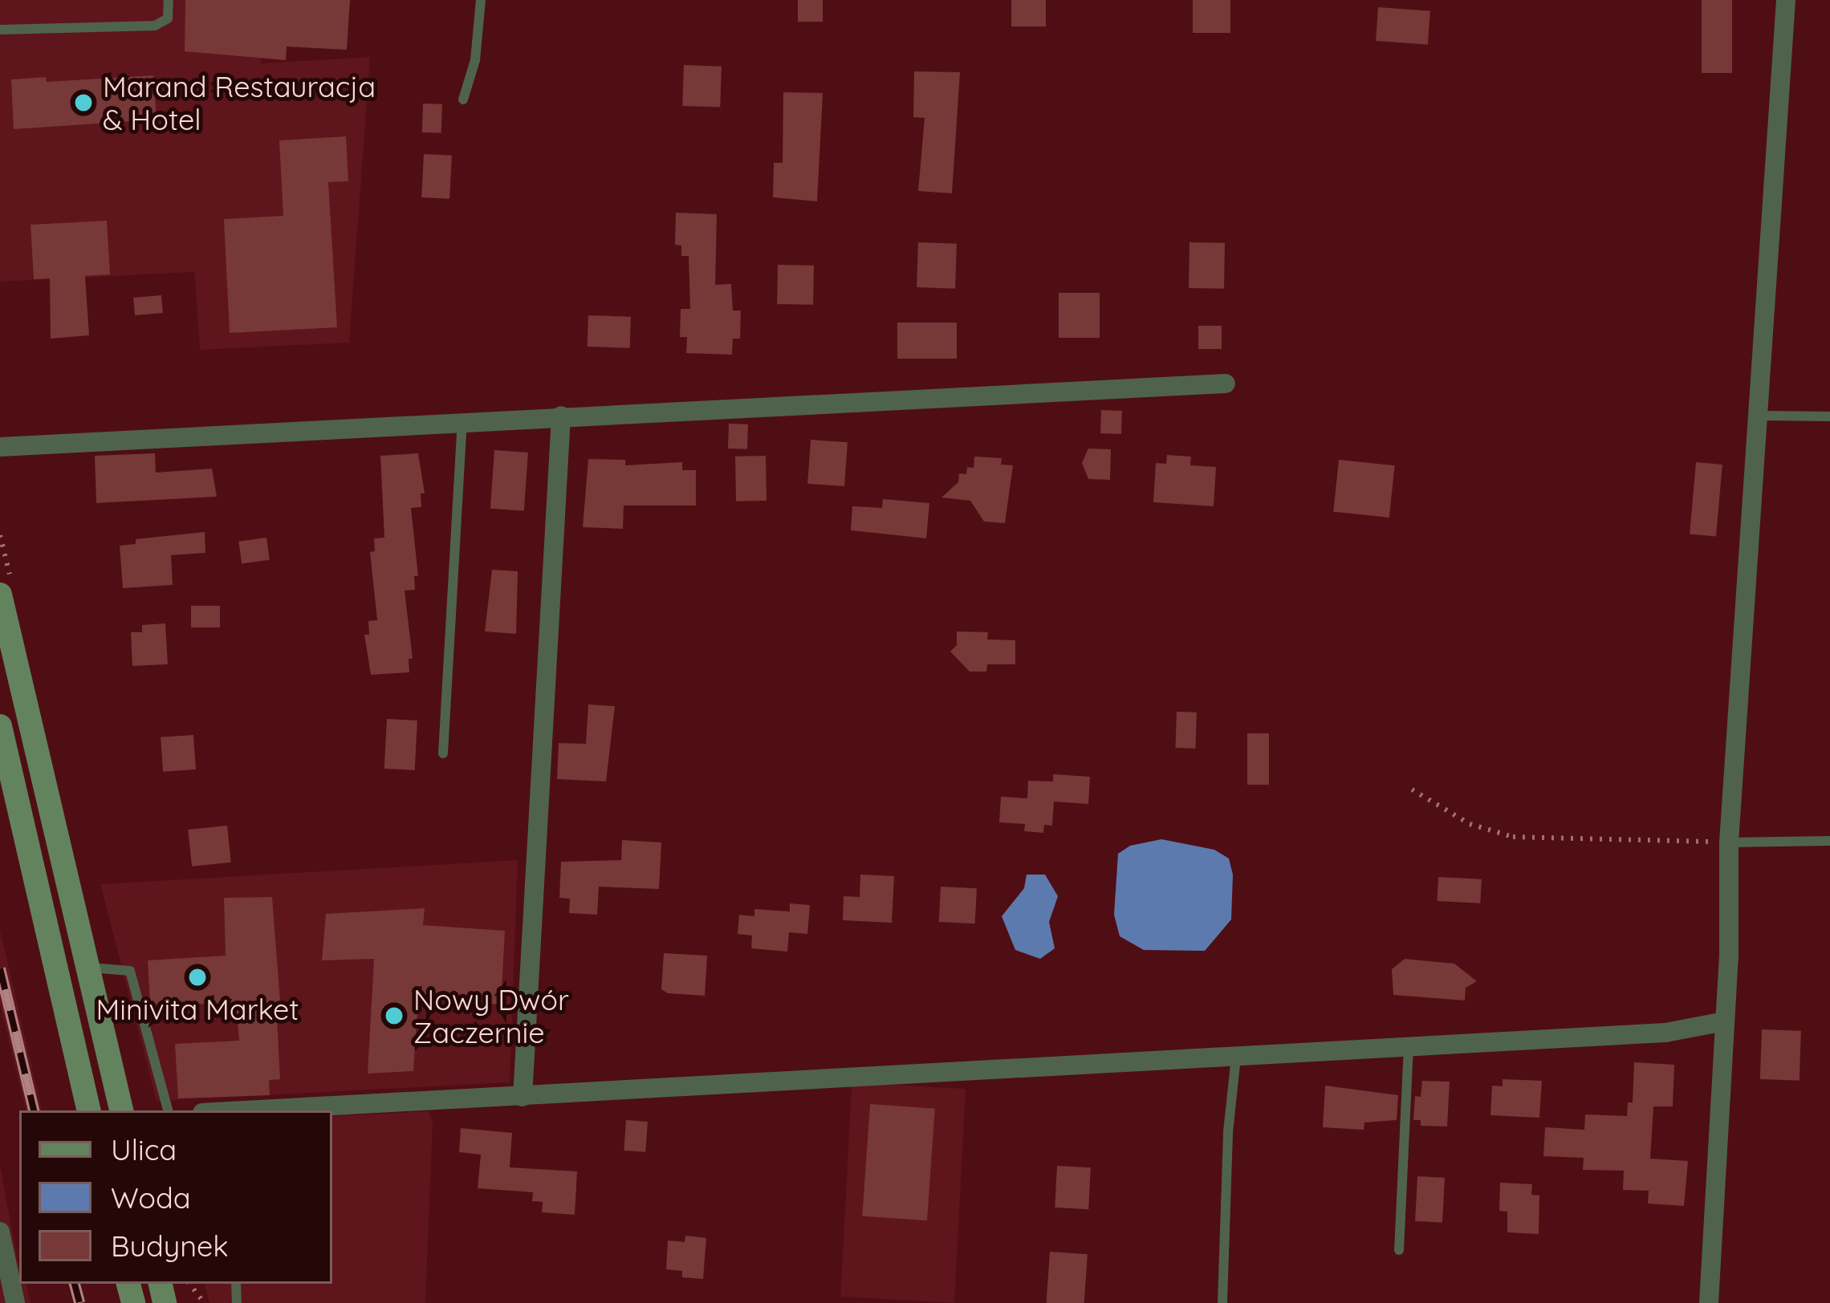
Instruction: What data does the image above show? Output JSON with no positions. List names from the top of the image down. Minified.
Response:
{"places":["Marand Restauracja & Hotel","Minivita Market","Nowy Dwór Zaczernie"],"legend":["Ulica","Woda","Budynek"]}
